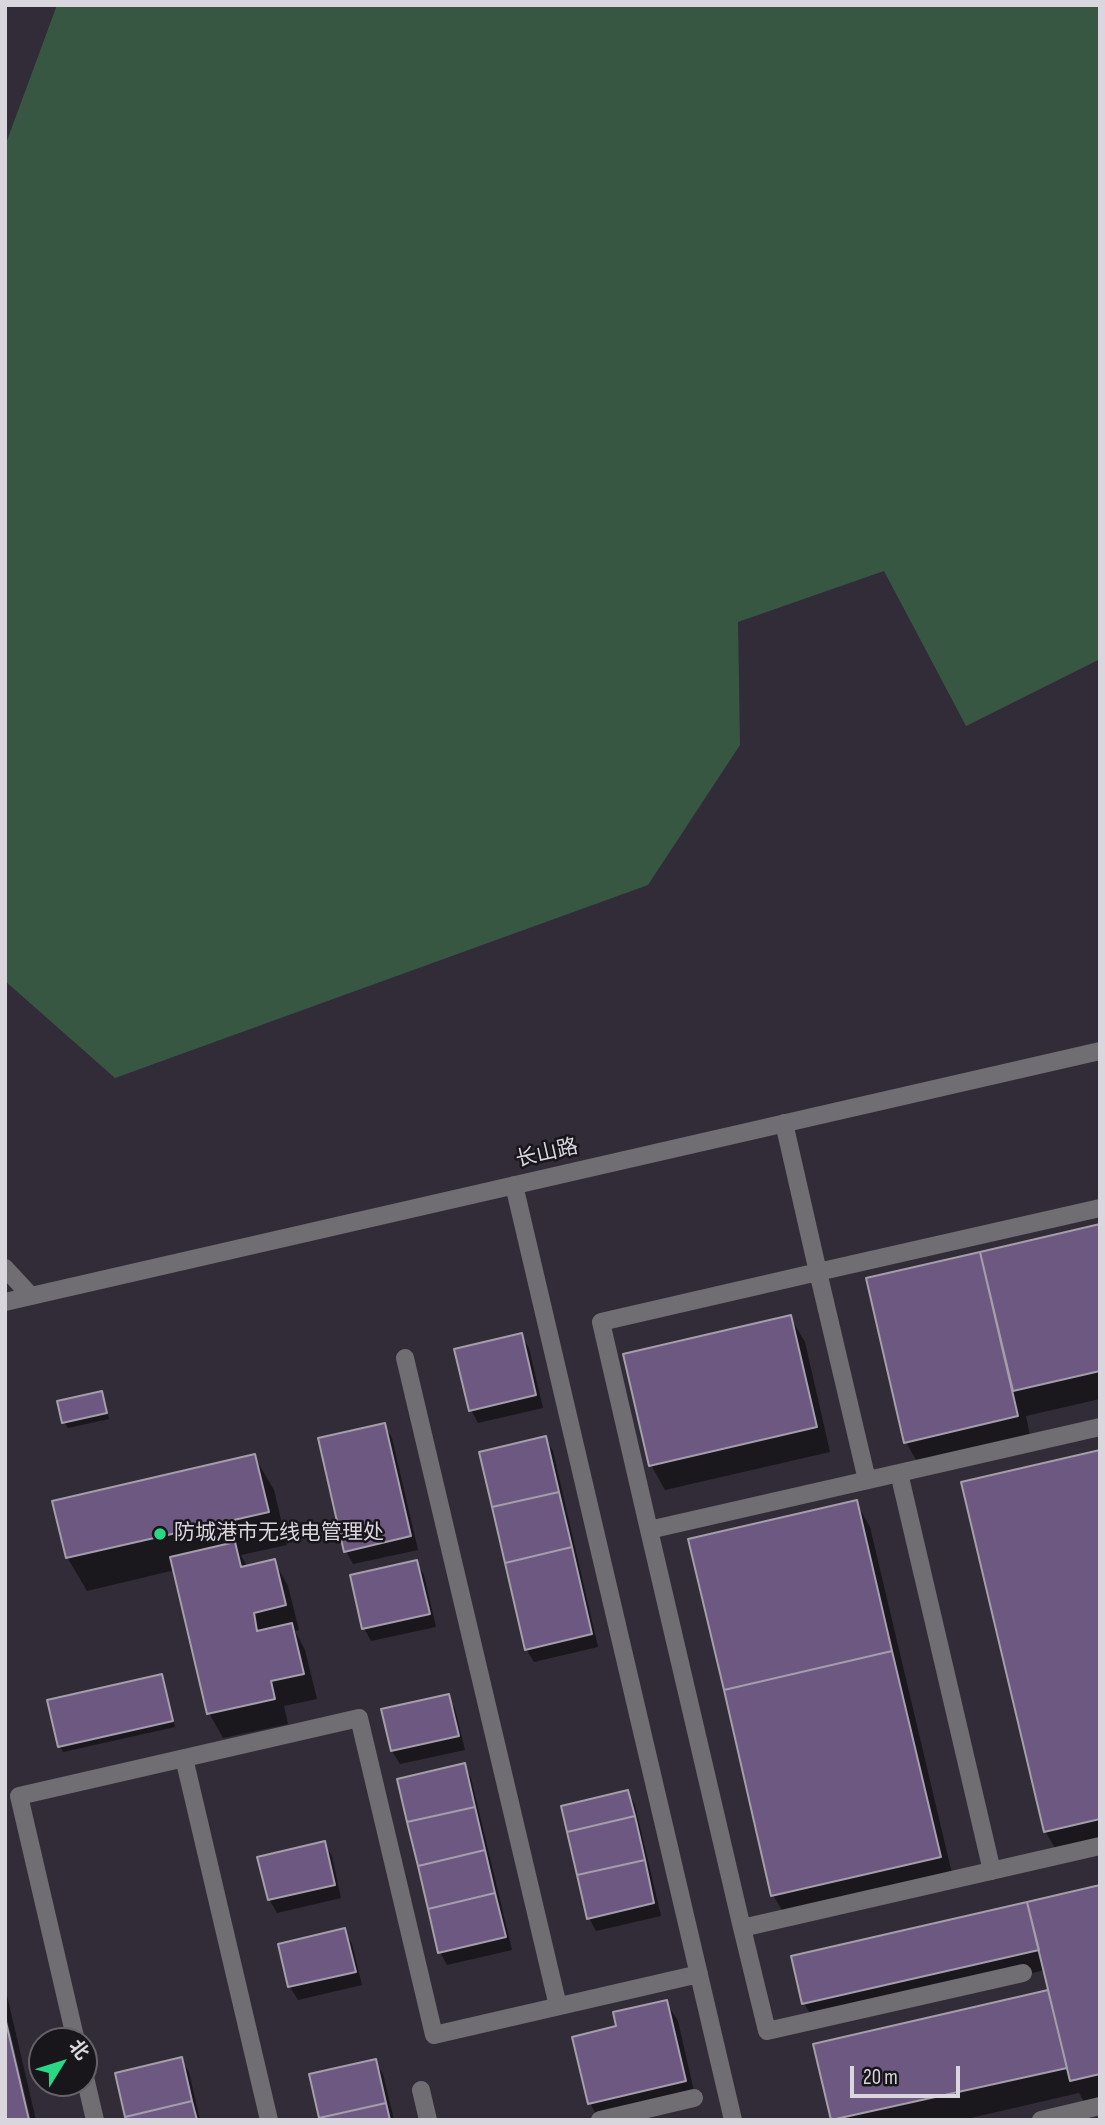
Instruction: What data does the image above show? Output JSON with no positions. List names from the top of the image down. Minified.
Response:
{"streets":{"street":["长山路"]},"places":["防城港市无线电管理处"],"scale_bar":"20 m","north":"top right"}
